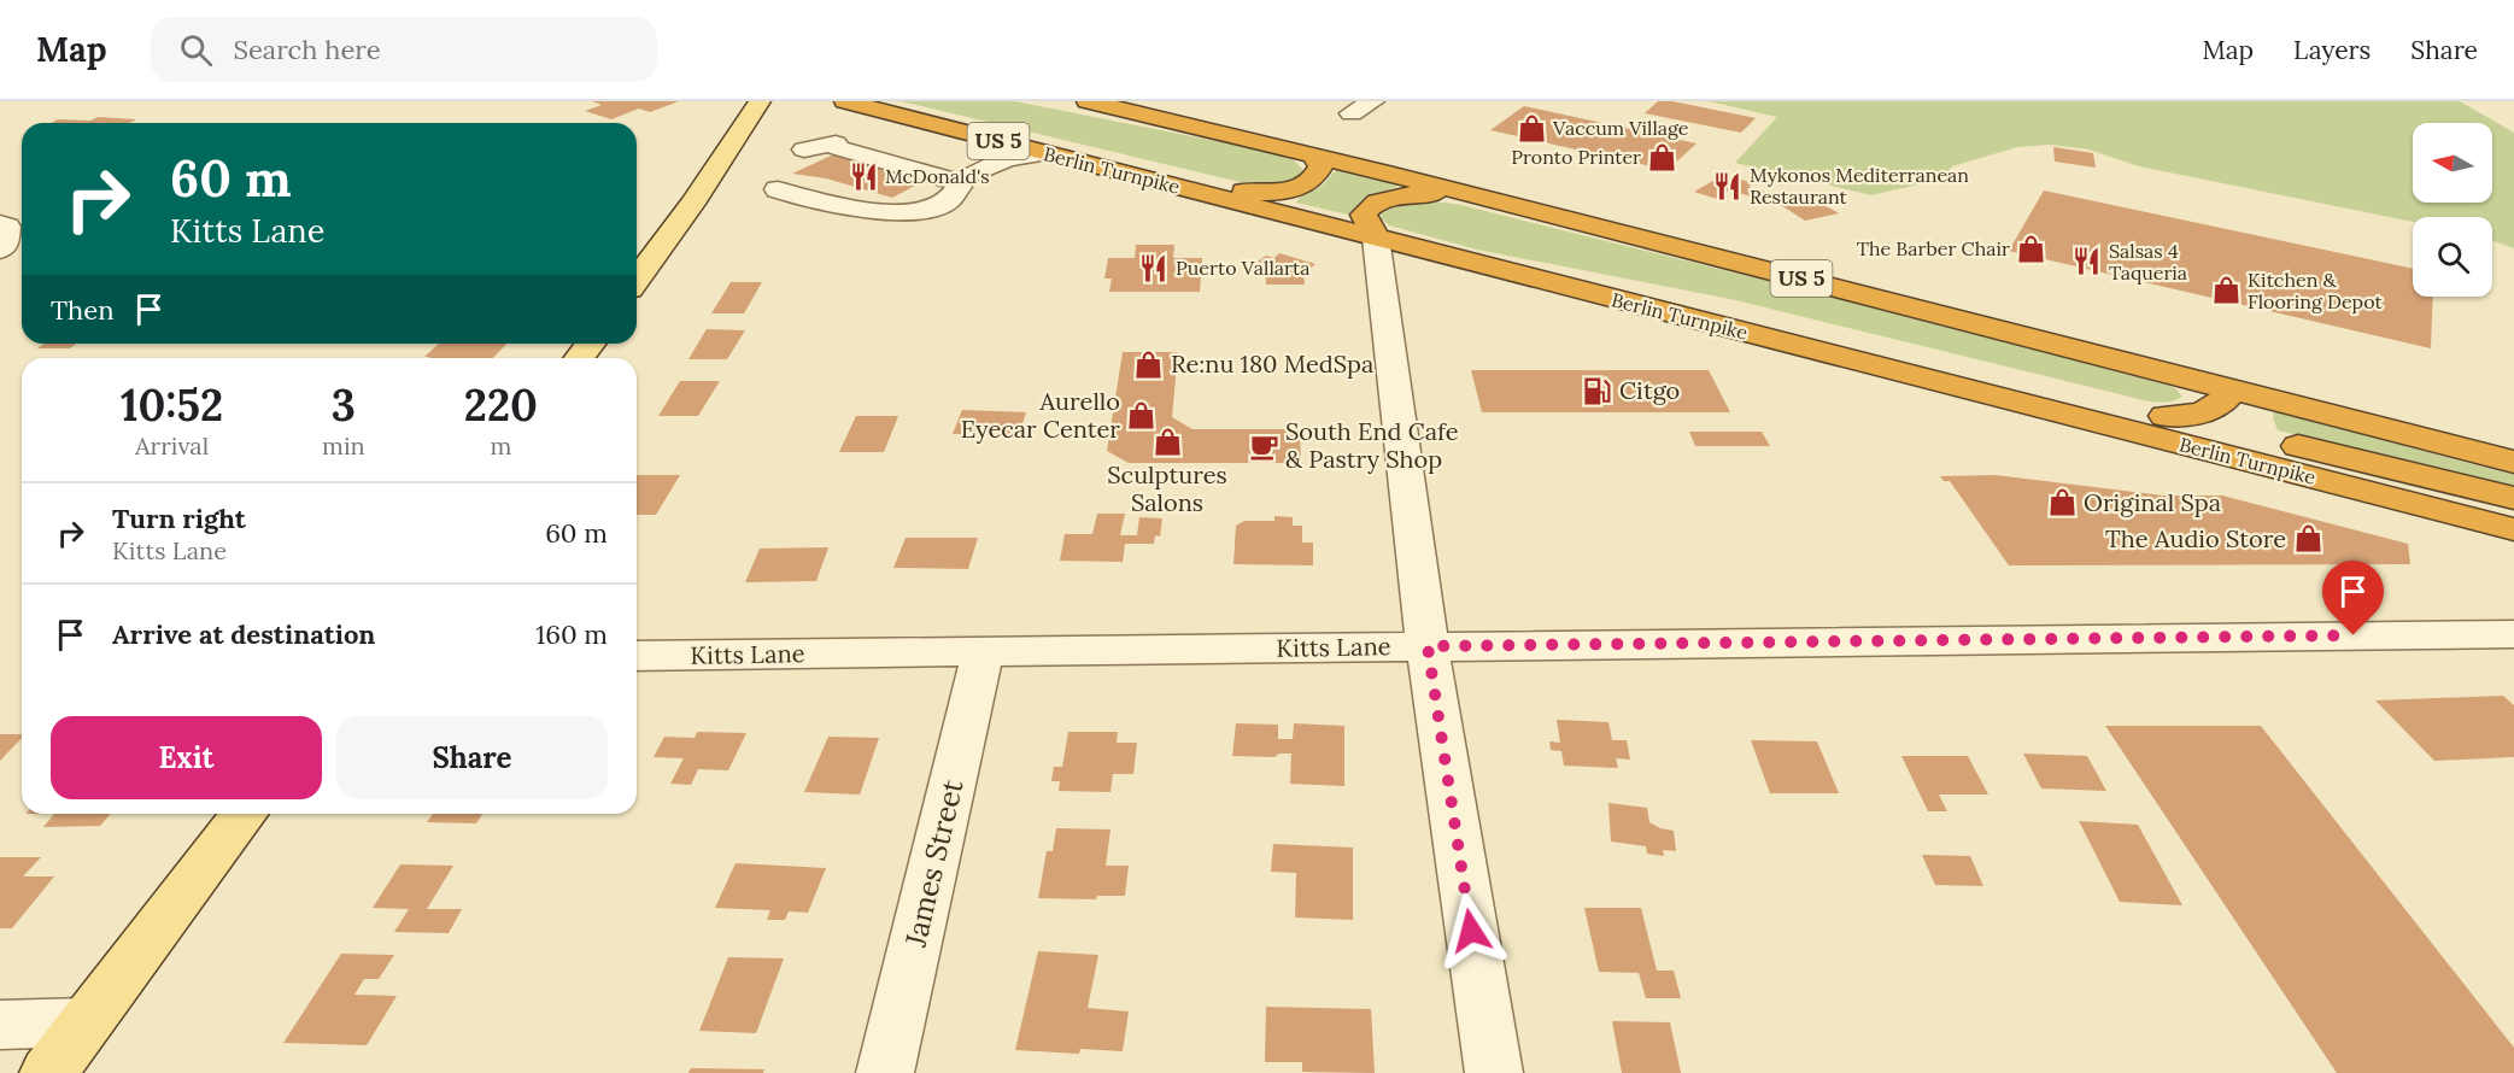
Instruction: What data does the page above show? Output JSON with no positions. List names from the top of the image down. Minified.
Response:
{"streets":{"highway":["US 5","Berlin Turnpike"],"street":["Kitts Lane","James Street"]},"crossings":[["Kitts Lane","James Street"]],"places":{"shop":["Vaccum Village","Pronto Printer","The Barber Chair","Kitchen & Flooring Depot","Re:nu 180 MedSpa","Aurello Eyecar Center","Sculptures Salons","Original Spa","The Audio Store"],"restaurant":["McDonald's","Mykonos Mediterranean Restaurant","Salsas 4 Taqueria","Puerto Vallarta"],"fuel station":["Citgo"],"cafe":["South End Cafe & Pastry Shop"]},"north":"left","page":{"header":"Map","search":"Search here","nav":["Map","Layers","Share"],"turn":["60 m","Kitts Lane"],"then":"Then","eta":["10:52","Arrival","3","min","220","m"],"list":[{"name":"Turn right","note":"Kitts Lane","value":"60 m"},{"name":"Arrive at destination","value":"160 m"}],"buttons":["Exit","Share"]}}
